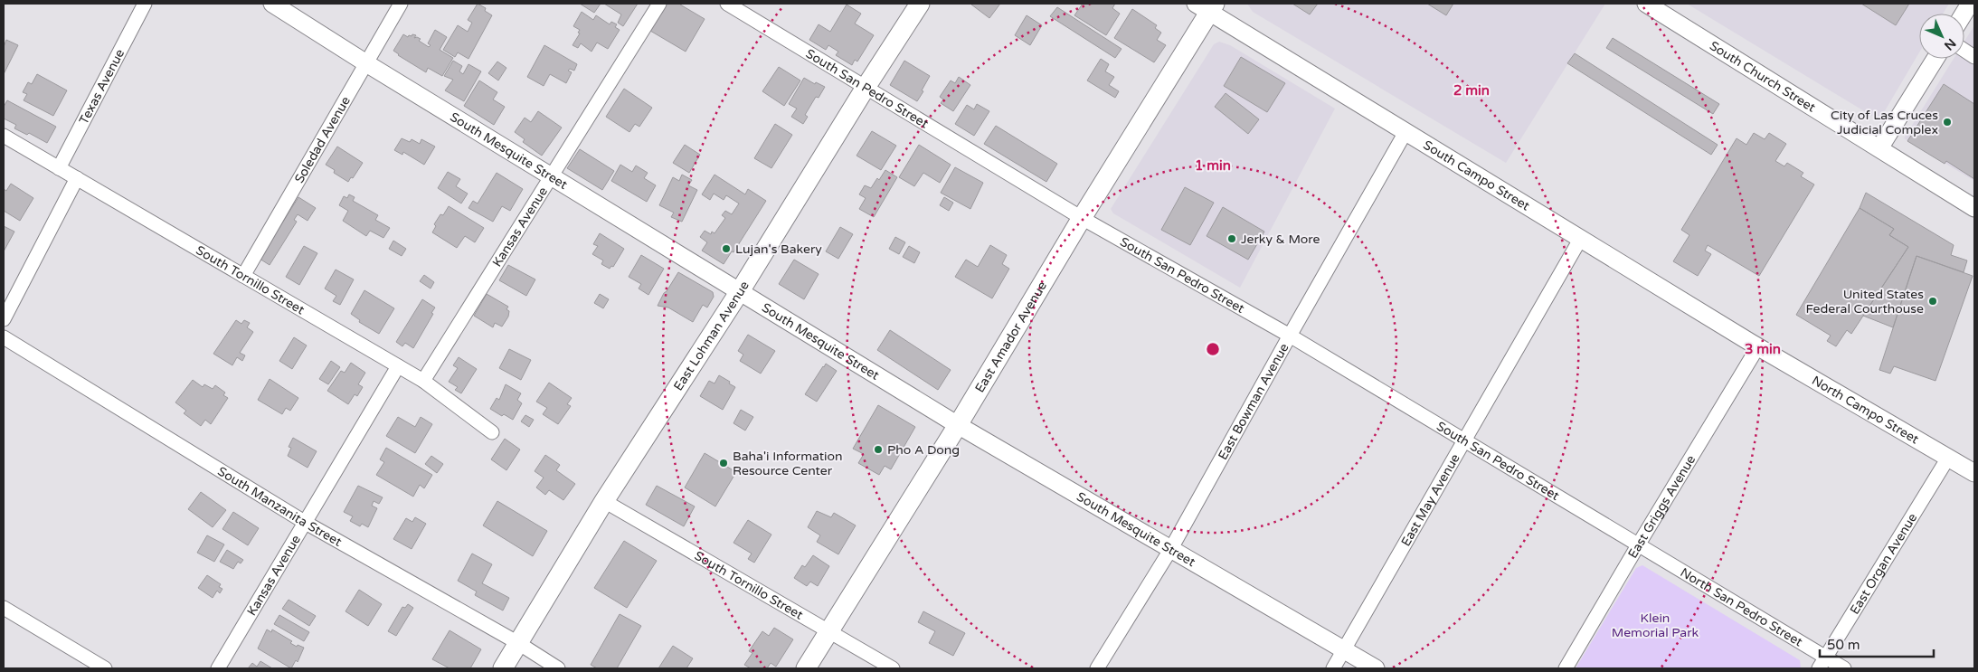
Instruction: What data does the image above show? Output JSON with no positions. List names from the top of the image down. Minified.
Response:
{"streets":{"main road":["East Lohman Avenue","East Amador Avenue"],"street":["South Church Street","Texas Avenue","South San Pedro Street","Soledad Avenue","South Mesquite Street","South Campo Street","Kansas Avenue","South Tornillo Street","East Bowman Avenue","North Campo Street","East May Avenue","South Manzanita Street","East Griggs Avenue","East Organ Avenue","North San Pedro Street"]},"crossings":[["Texas Avenue","South Tornillo Street"],["South San Pedro Street","East Lohman Avenue"],["South San Pedro Street","East Amador Avenue"],["South San Pedro Street","East Bowman Avenue"],["South San Pedro Street","East May Avenue"],["South San Pedro Street","East Griggs Avenue"],["South San Pedro Street","North San Pedro Street"],["Soledad Avenue","South Mesquite Street"],["Soledad Avenue","South Tornillo Street"],["South Mesquite Street","Kansas Avenue"],["South Mesquite Street","East Lohman Avenue"],["South Mesquite Street","East Amador Avenue"],["South Mesquite Street","East Bowman Avenue"],["South Mesquite Street","East May Avenue"],["South Campo Street","East Amador Avenue"],["South Campo Street","East Bowman Avenue"],["South Campo Street","North Campo Street"],["South Campo Street","East May Avenue"],["South Campo Street","East Griggs Avenue"],["Kansas Avenue","South Tornillo Street"],["Kansas Avenue","South Manzanita Street"],["South Tornillo Street","East Lohman Avenue"],["South Tornillo Street","East Amador Avenue"],["East Lohman Avenue","South Manzanita Street"],["North Campo Street","East Griggs Avenue"],["North Campo Street","East Organ Avenue"],["East Griggs Avenue","North San Pedro Street"],["East Organ Avenue","North San Pedro Street"]],"parks":["Klein Memorial Park"],"places":["City of Las Cruces Judicial Complex","Jerky & More","Lujan's Bakery","United States Federal Courthouse","Pho A Dong","Baha'i Information Resource Center"],"scale_bar":"50 m","north":"bottom right","rings":["2 min","1 min","3 min"]}
